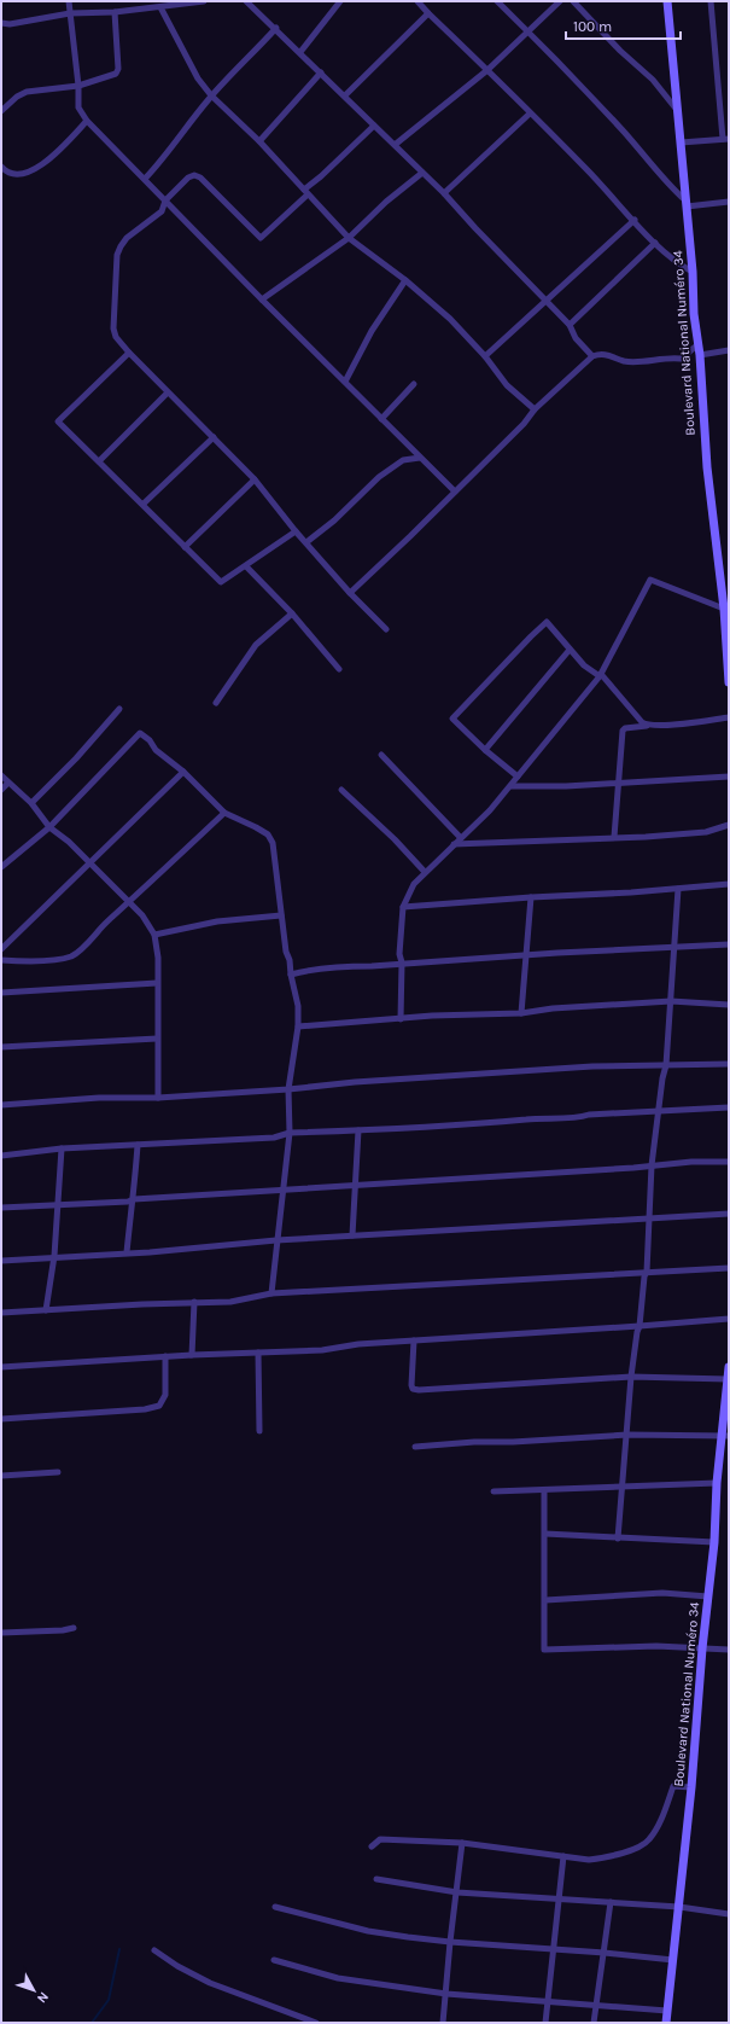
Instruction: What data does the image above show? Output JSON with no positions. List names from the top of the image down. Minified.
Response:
{"streets":{"main road":["Boulevard National Numéro 34"]},"scale_bar":"100 m","north":"bottom right"}
